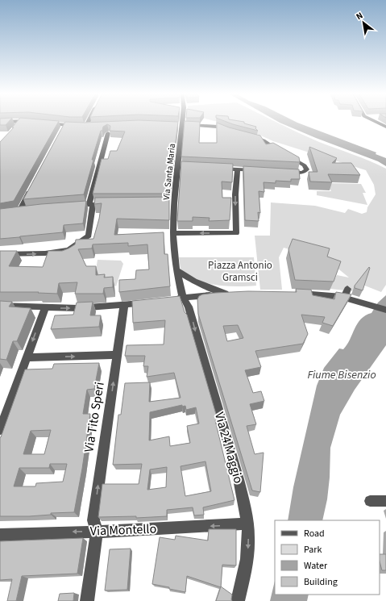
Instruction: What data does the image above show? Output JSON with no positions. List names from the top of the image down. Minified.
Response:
{"streets":{"street":["Via Santa Maria","Via Tito Speri","Via 24 Maggio","Via Montello"]},"crossings":[["Via Tito Speri","Via Montello"],["Via 24 Maggio","Via Montello"]],"one_way":["Via Tito Speri","Via 24 Maggio","Via Montello"],"water":["Fiume Bisenzio"],"parks":["Piazza Antonio Gramsci"],"legend":["Road","Park","Water","Building"],"north":"top left"}
